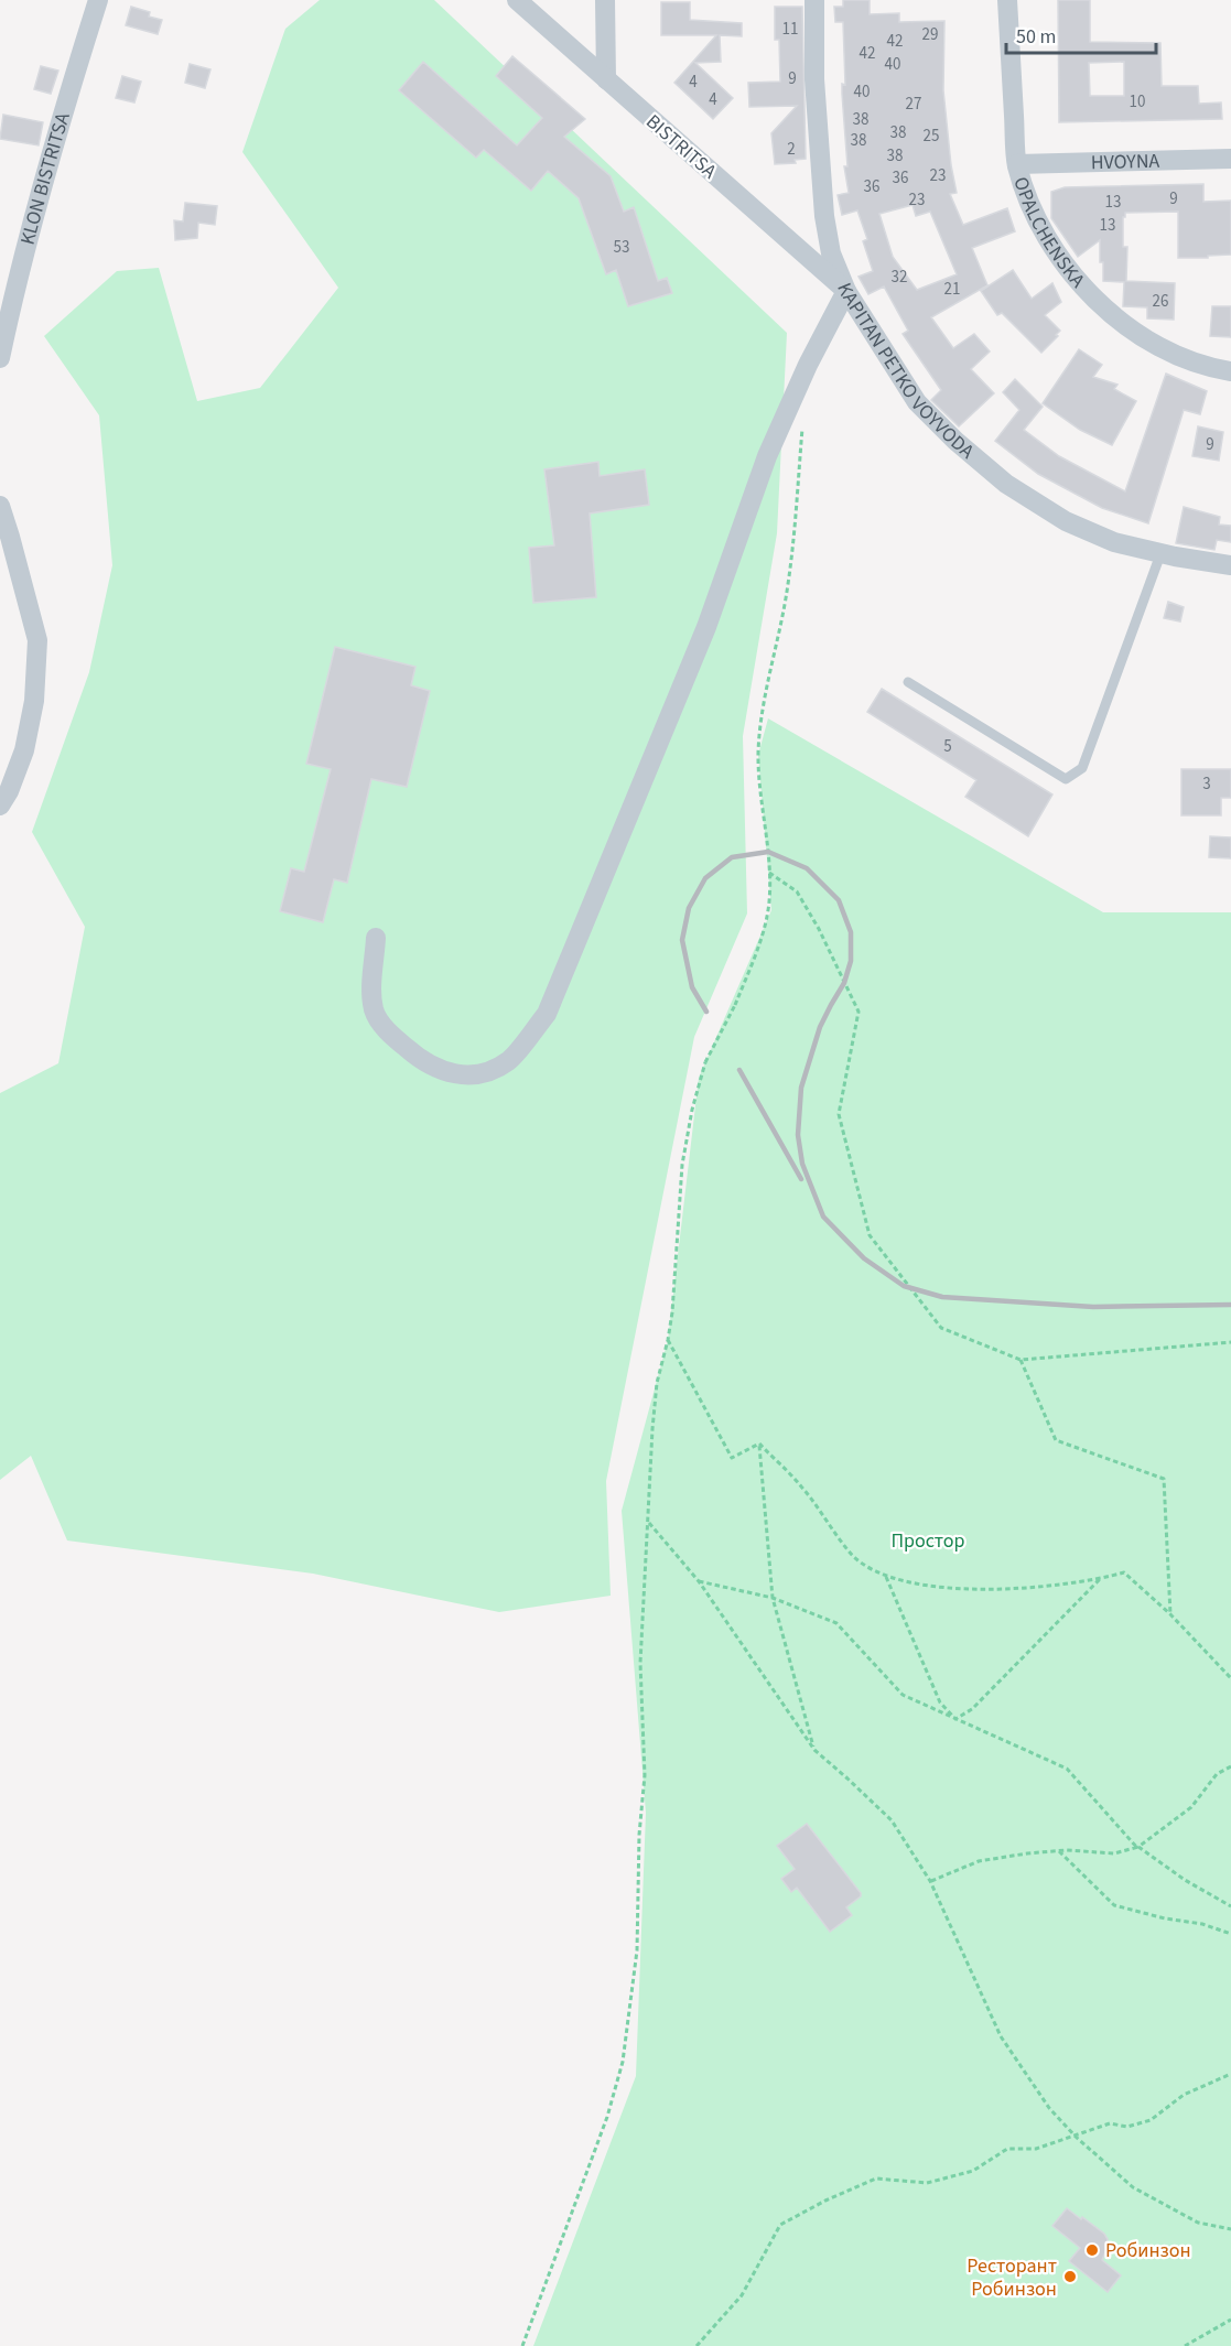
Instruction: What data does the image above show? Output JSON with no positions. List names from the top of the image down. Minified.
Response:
{"streets":{"street":["BISTRITSA","HVOYNA","KLON BISTRITSA","OPALCHENSKA","KAPITAN PETKO VOYVODA"]},"crossings":[["BISTRITSA","KAPITAN PETKO VOYVODA"],["HVOYNA","OPALCHENSKA"]],"parks":["Простор"],"places":["Робинзон","Ресторант Робинзон"],"house_numbers":["11","29","42","42","40","9","4","40","4","10","27","38","38","25","38","2","38","23","36","36","9","23","13","13","53","32","21","26","9","5","3"],"scale_bar":"50 m"}
